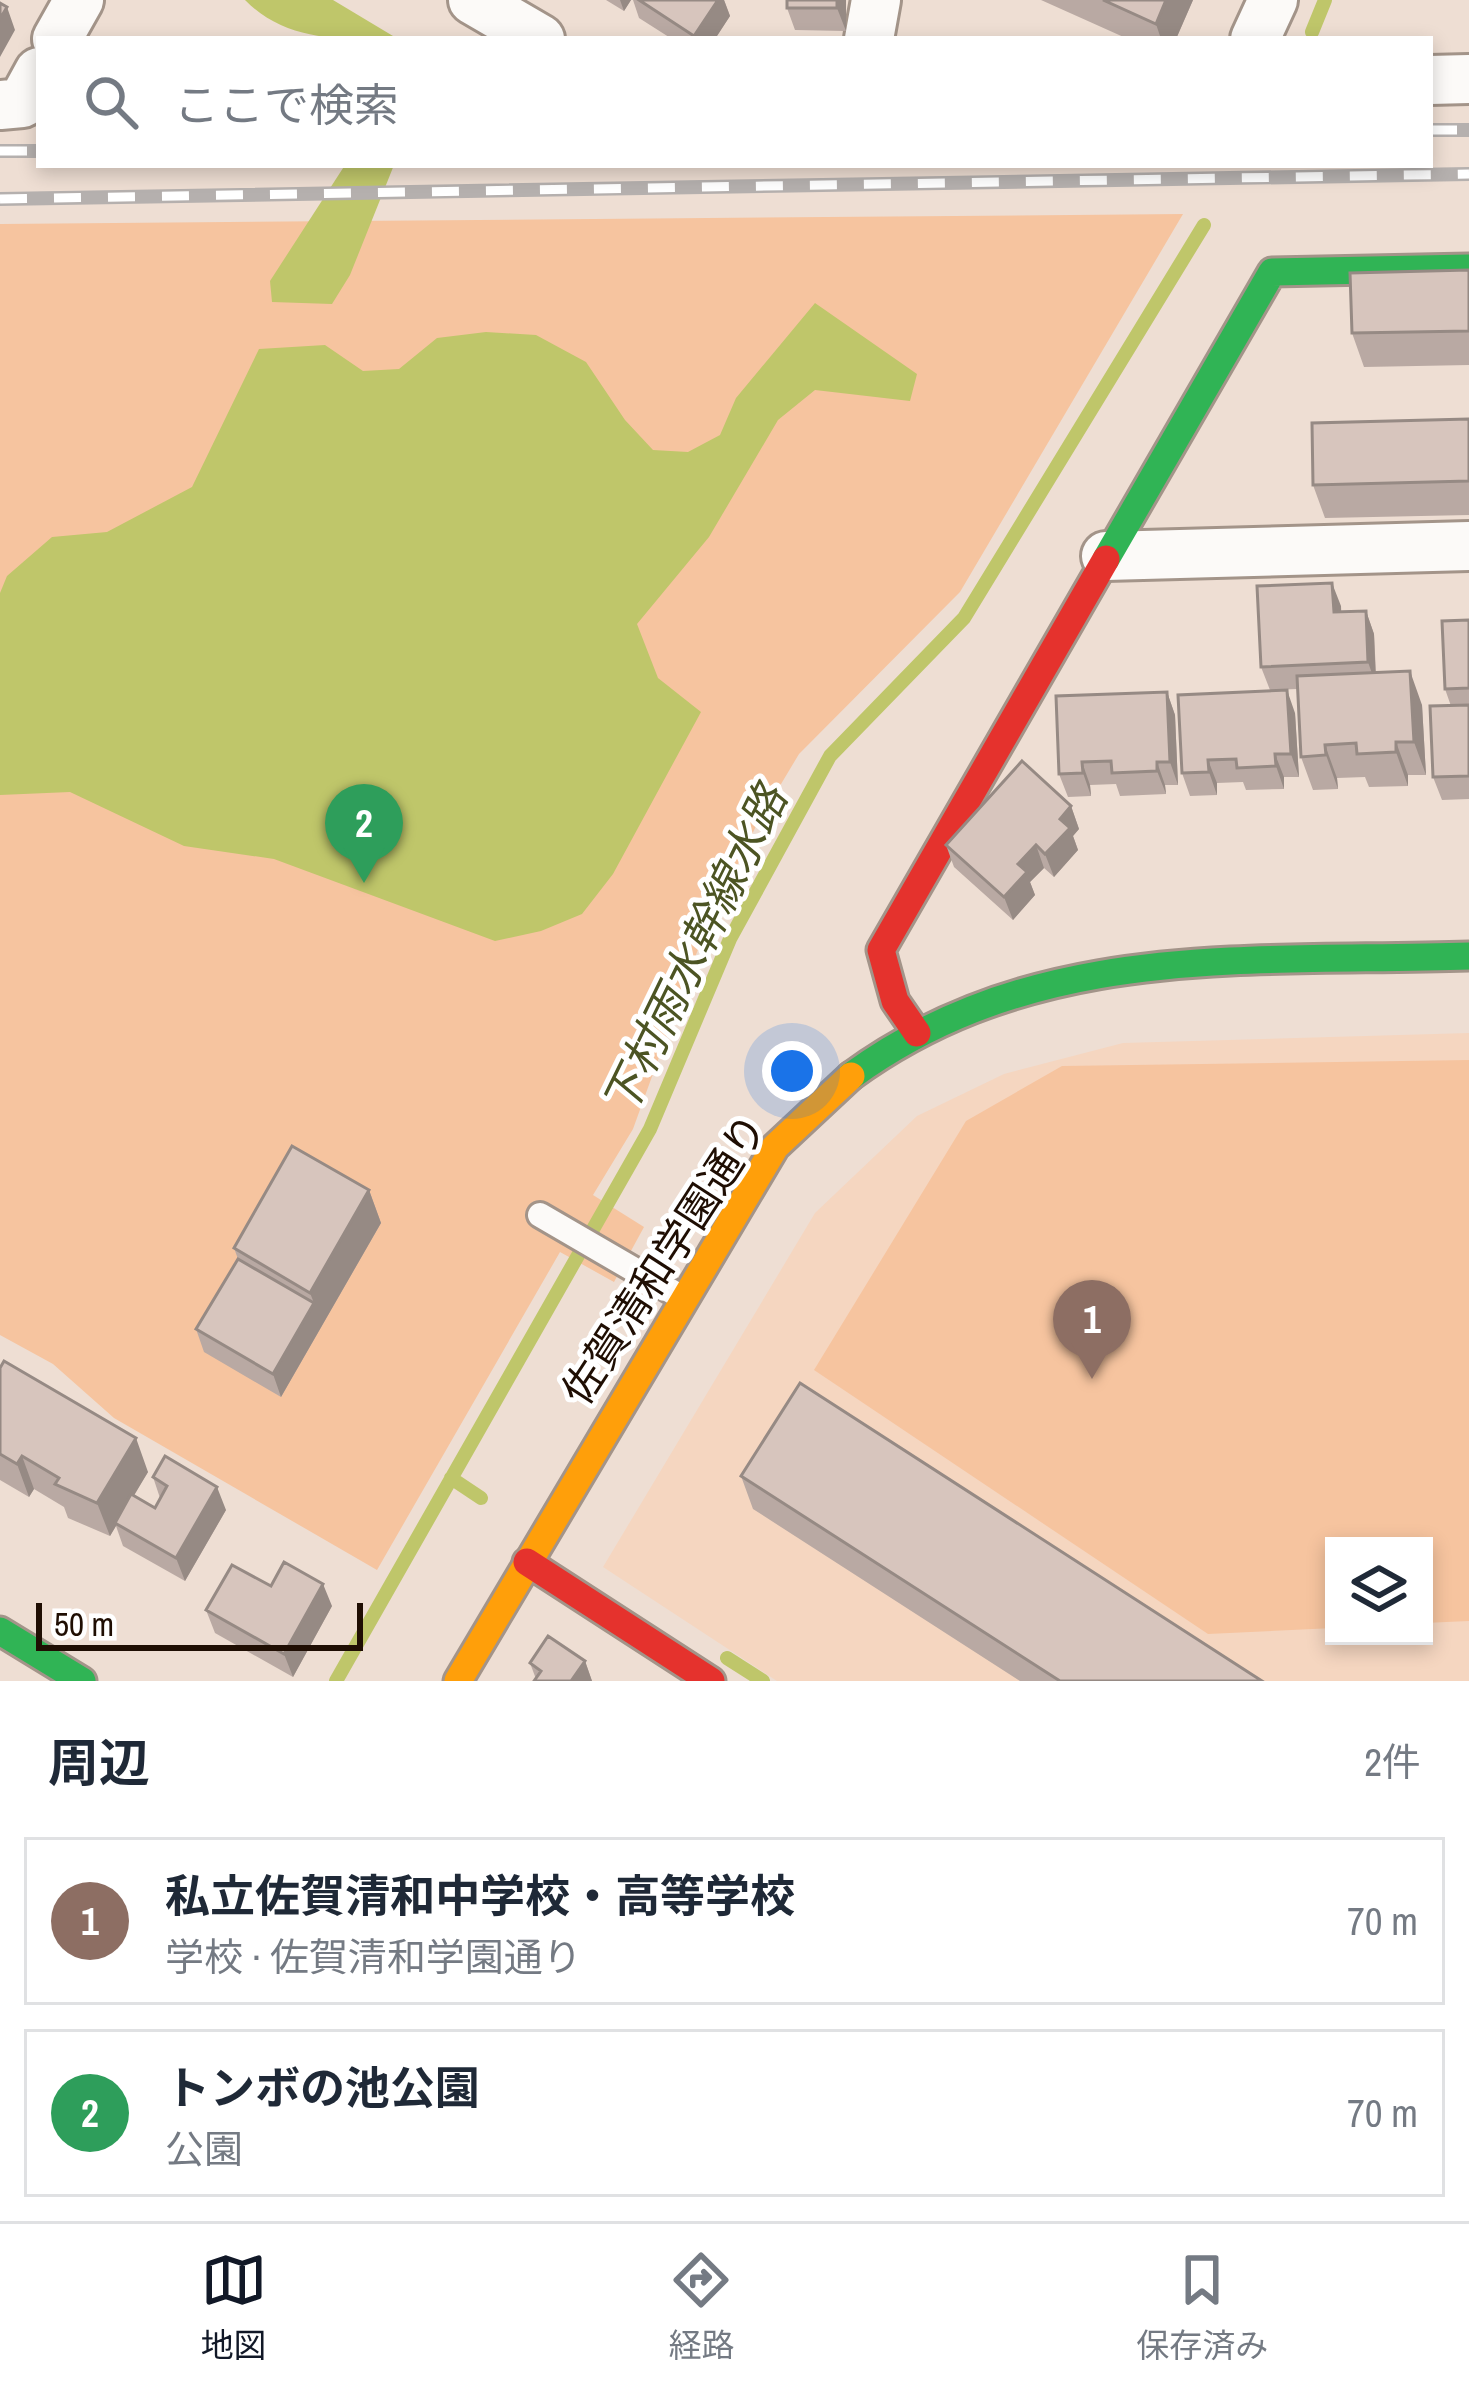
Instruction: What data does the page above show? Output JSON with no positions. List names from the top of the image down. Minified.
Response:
{"streets":{"street":["佐賀清和学園通り"]},"water":["下村雨水幹線水路"],"scale_bar":"50 m","page":{"search":"ここで検索","pins":["2","1"],"scale":"50 m","heading":["周辺","2件"],"list":[{"mark":"1","name":"私立佐賀清和中学校・高等学校","note":"学校 · 佐賀清和学園通り","value":"70 m"},{"mark":"2","name":"トンボの池公園","note":"公園","value":"70 m"}],"nav":["地図","経路","保存済み"]}}
